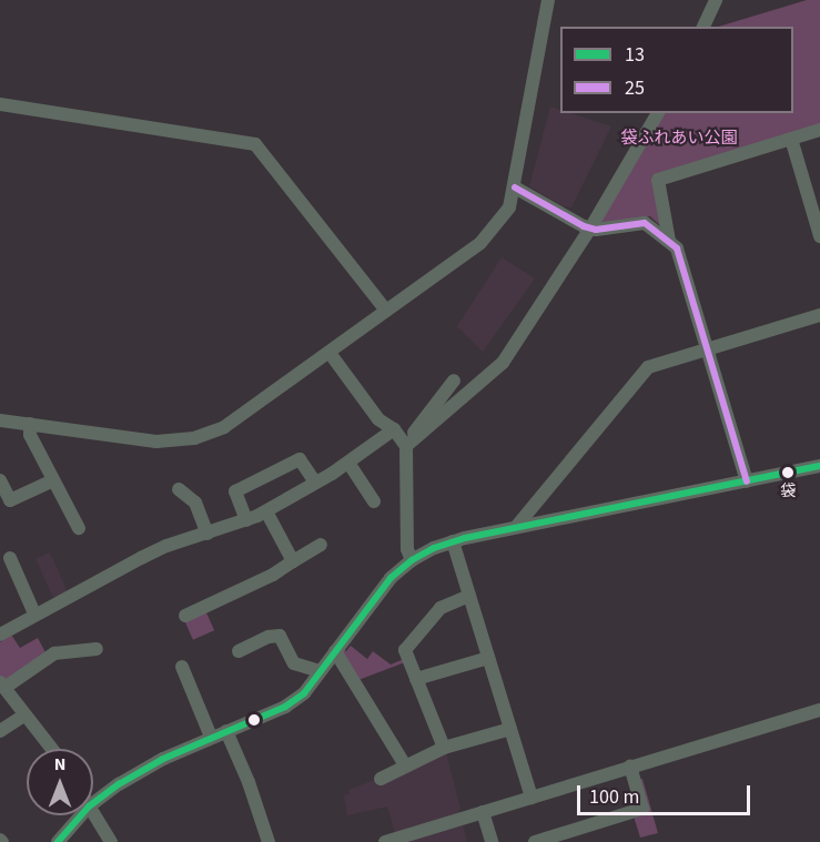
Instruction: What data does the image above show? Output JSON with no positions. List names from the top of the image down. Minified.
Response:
{"parks":["袋ふれあい公園"],"places":["袋"],"lines":["transit line 25","transit line 13"],"legend":["13","25"],"scale_bar":"100 m","north":"top"}
